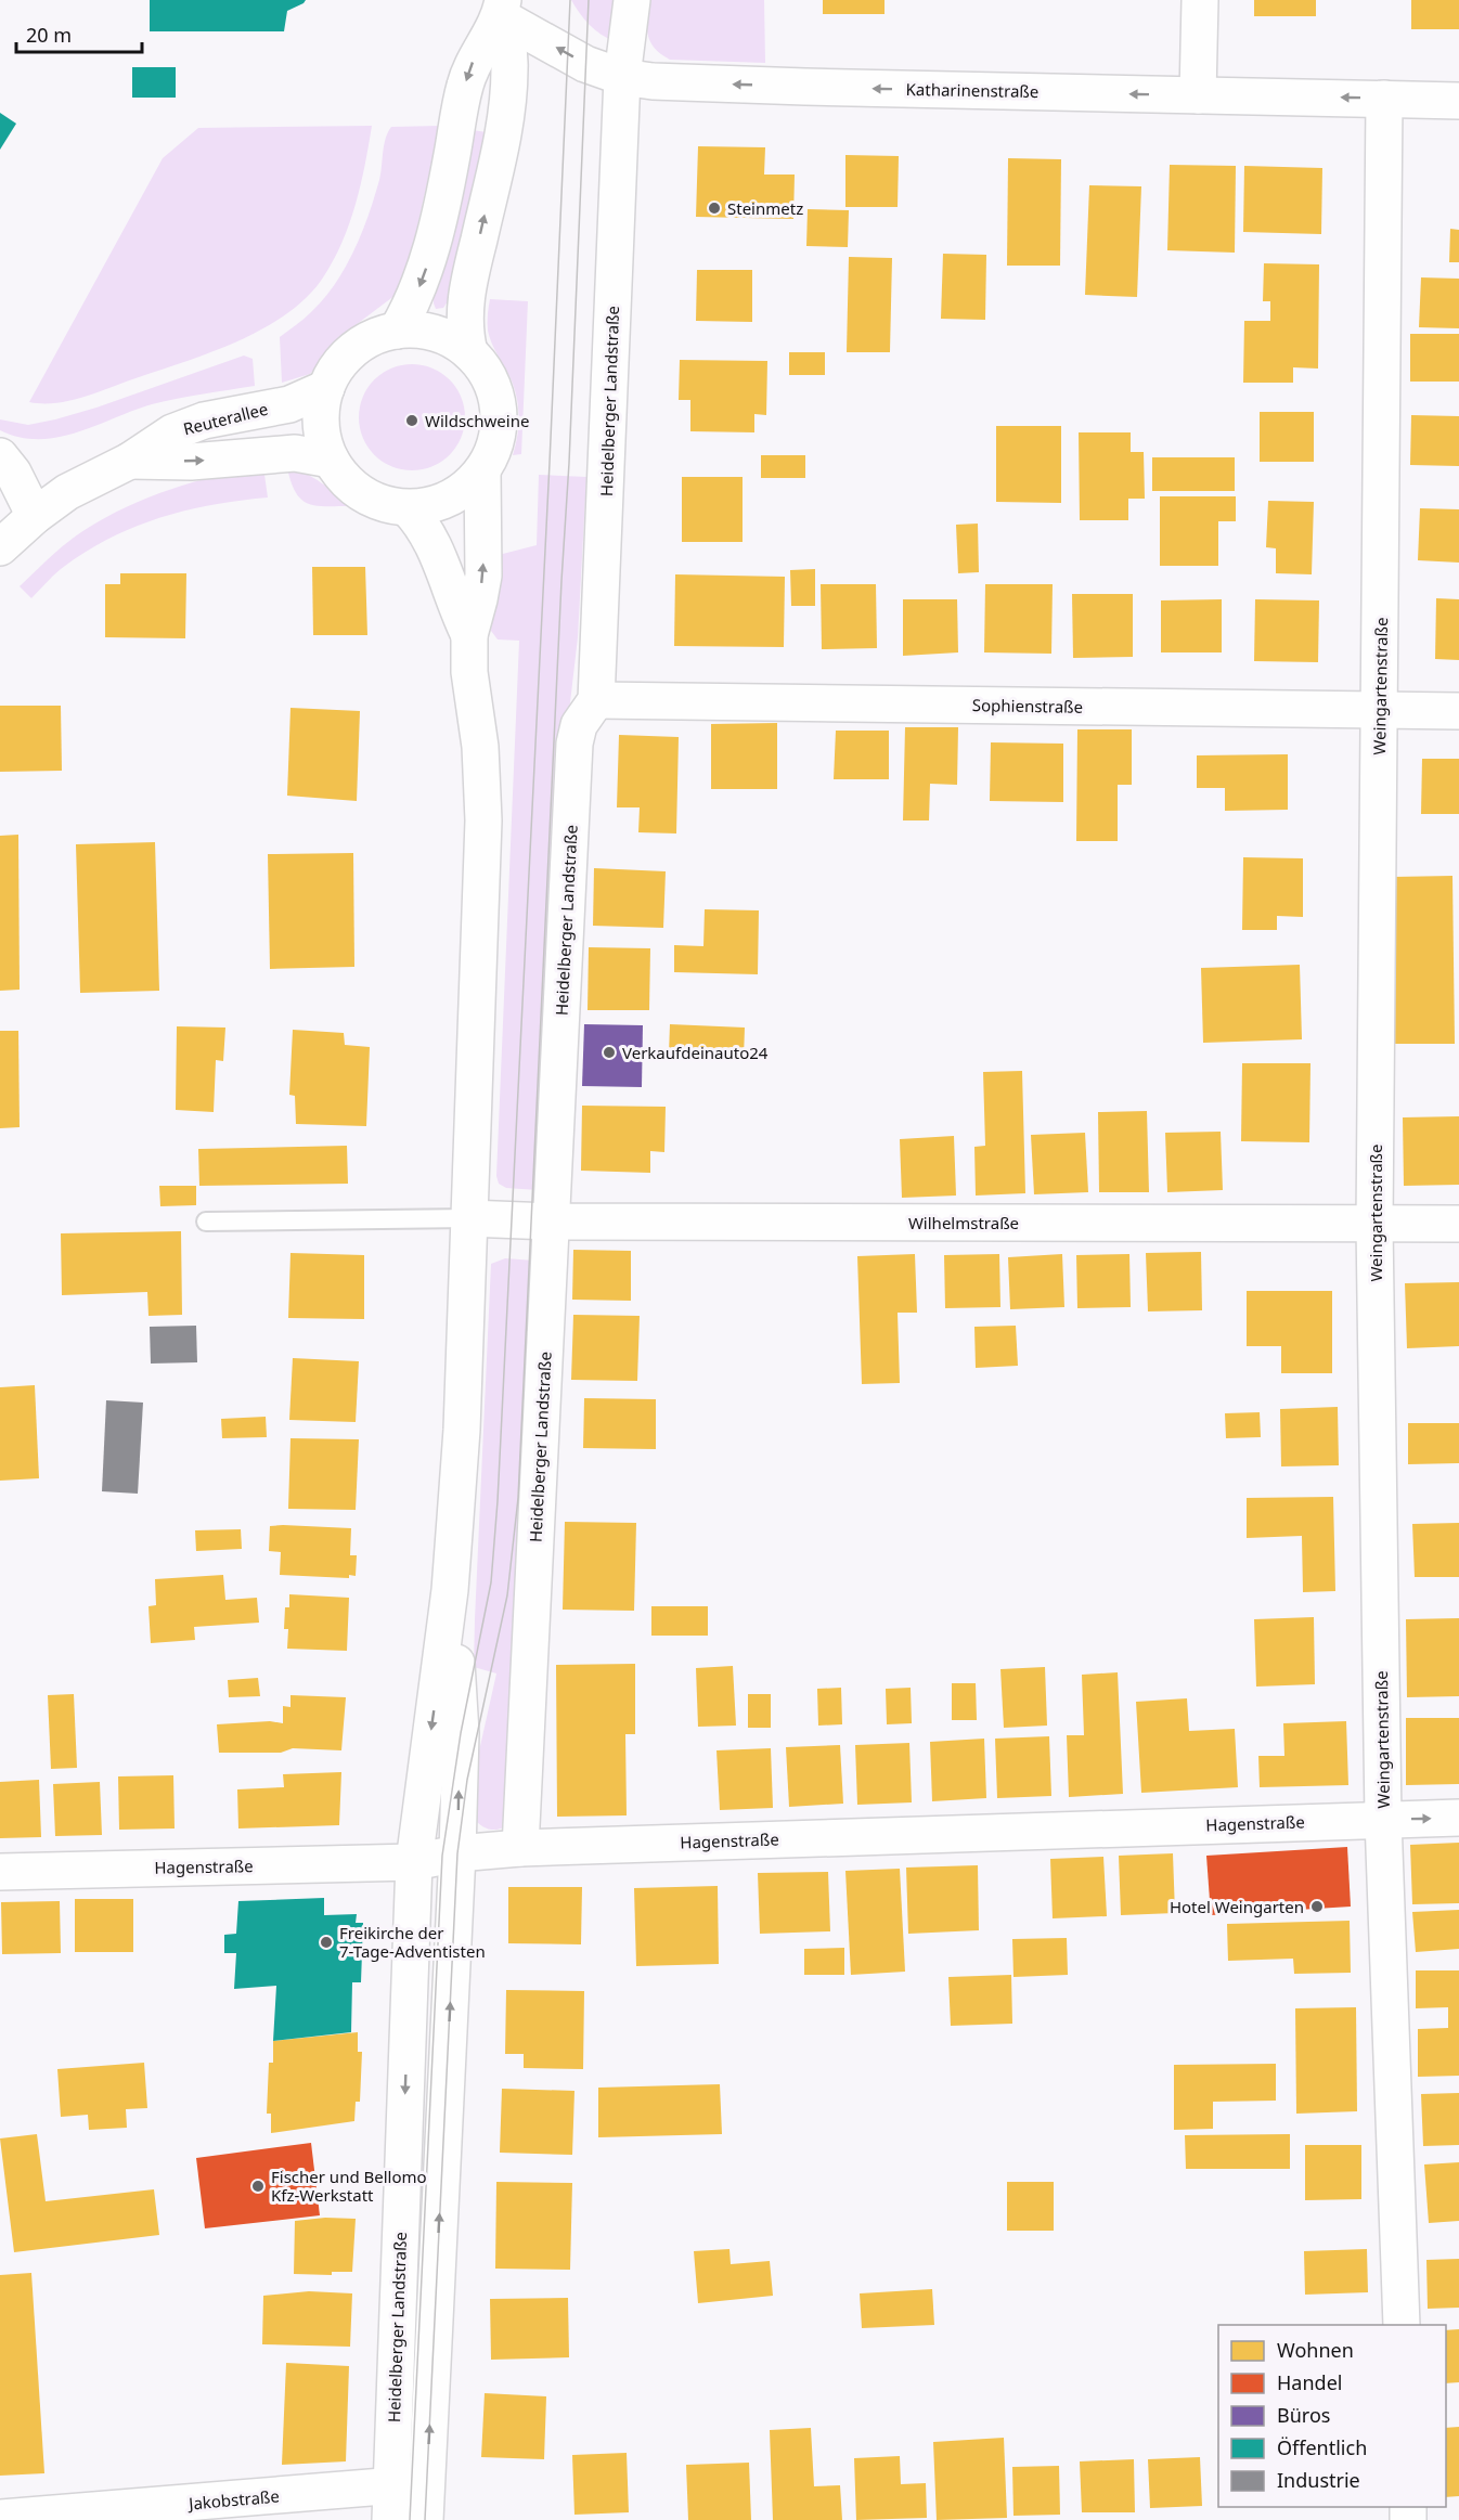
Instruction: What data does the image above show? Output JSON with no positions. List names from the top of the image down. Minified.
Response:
{"streets":{"street":["Katharinenstraße","Heidelberger Landstraße","Reuterallee","Weingartenstraße","Sophienstraße","Wilhelmstraße","Hagenstraße","Jakobstraße"]},"crossings":[["Katharinenstraße","Heidelberger Landstraße"],["Katharinenstraße","Weingartenstraße"],["Heidelberger Landstraße","Reuterallee"],["Heidelberger Landstraße","Sophienstraße"],["Heidelberger Landstraße","Wilhelmstraße"],["Heidelberger Landstraße","Hagenstraße"],["Heidelberger Landstraße","Jakobstraße"],["Weingartenstraße","Sophienstraße"],["Weingartenstraße","Wilhelmstraße"],["Weingartenstraße","Hagenstraße"]],"one_way":["Katharinenstraße"],"places":["Steinmetz","Wildschweine","Verkaufdeinauto24","Hotel Weingarten","Freikirche der 7-Tage-Adventisten","Fischer und Bellomo Kfz-Werkstatt"],"legend":["Wohnen","Handel","Büros","Öffentlich","Industrie"],"scale_bar":"20 m"}
